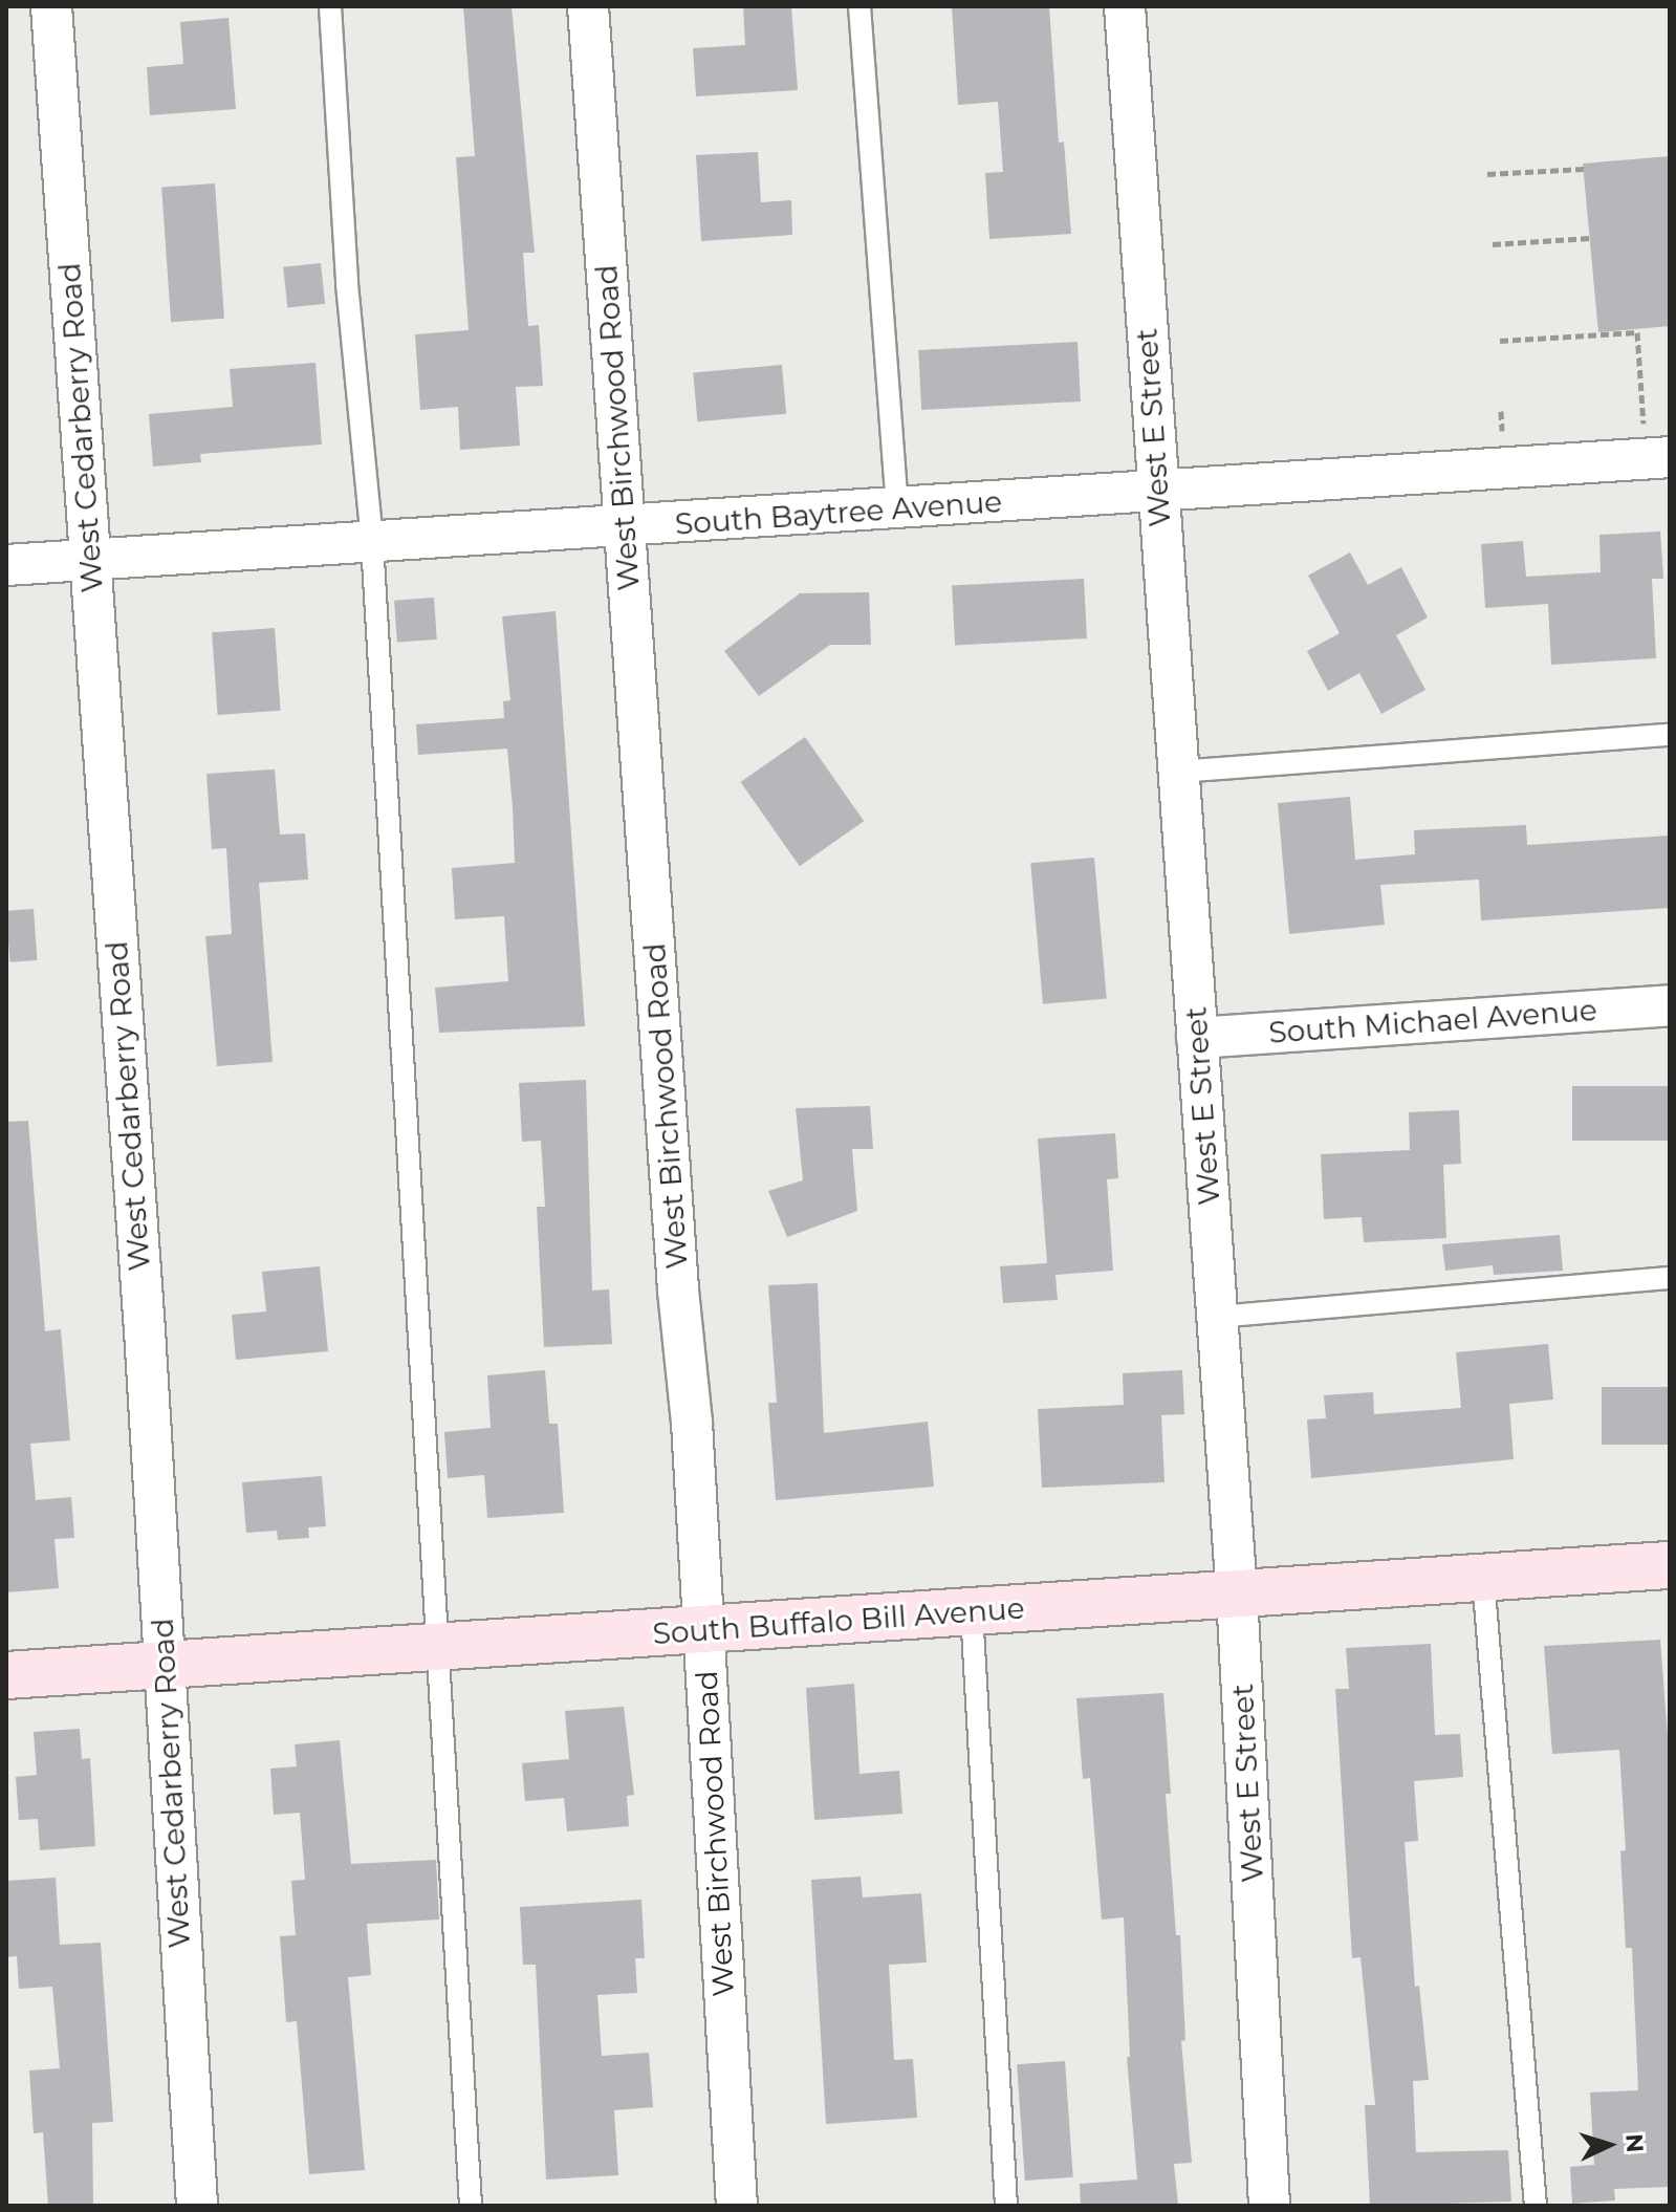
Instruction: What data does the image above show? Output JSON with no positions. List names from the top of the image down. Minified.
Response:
{"streets":{"main road":["South Buffalo Bill Avenue"],"street":["West Cedarberry Road","West Birchwood Road","West E Street","South Baytree Avenue","South Michael Avenue"]},"crossings":[["West Cedarberry Road","South Baytree Avenue"],["West Cedarberry Road","South Buffalo Bill Avenue"],["West Birchwood Road","South Baytree Avenue"],["West Birchwood Road","South Buffalo Bill Avenue"],["West E Street","South Baytree Avenue"],["West E Street","South Michael Avenue"],["West E Street","South Buffalo Bill Avenue"]],"north":"right"}
